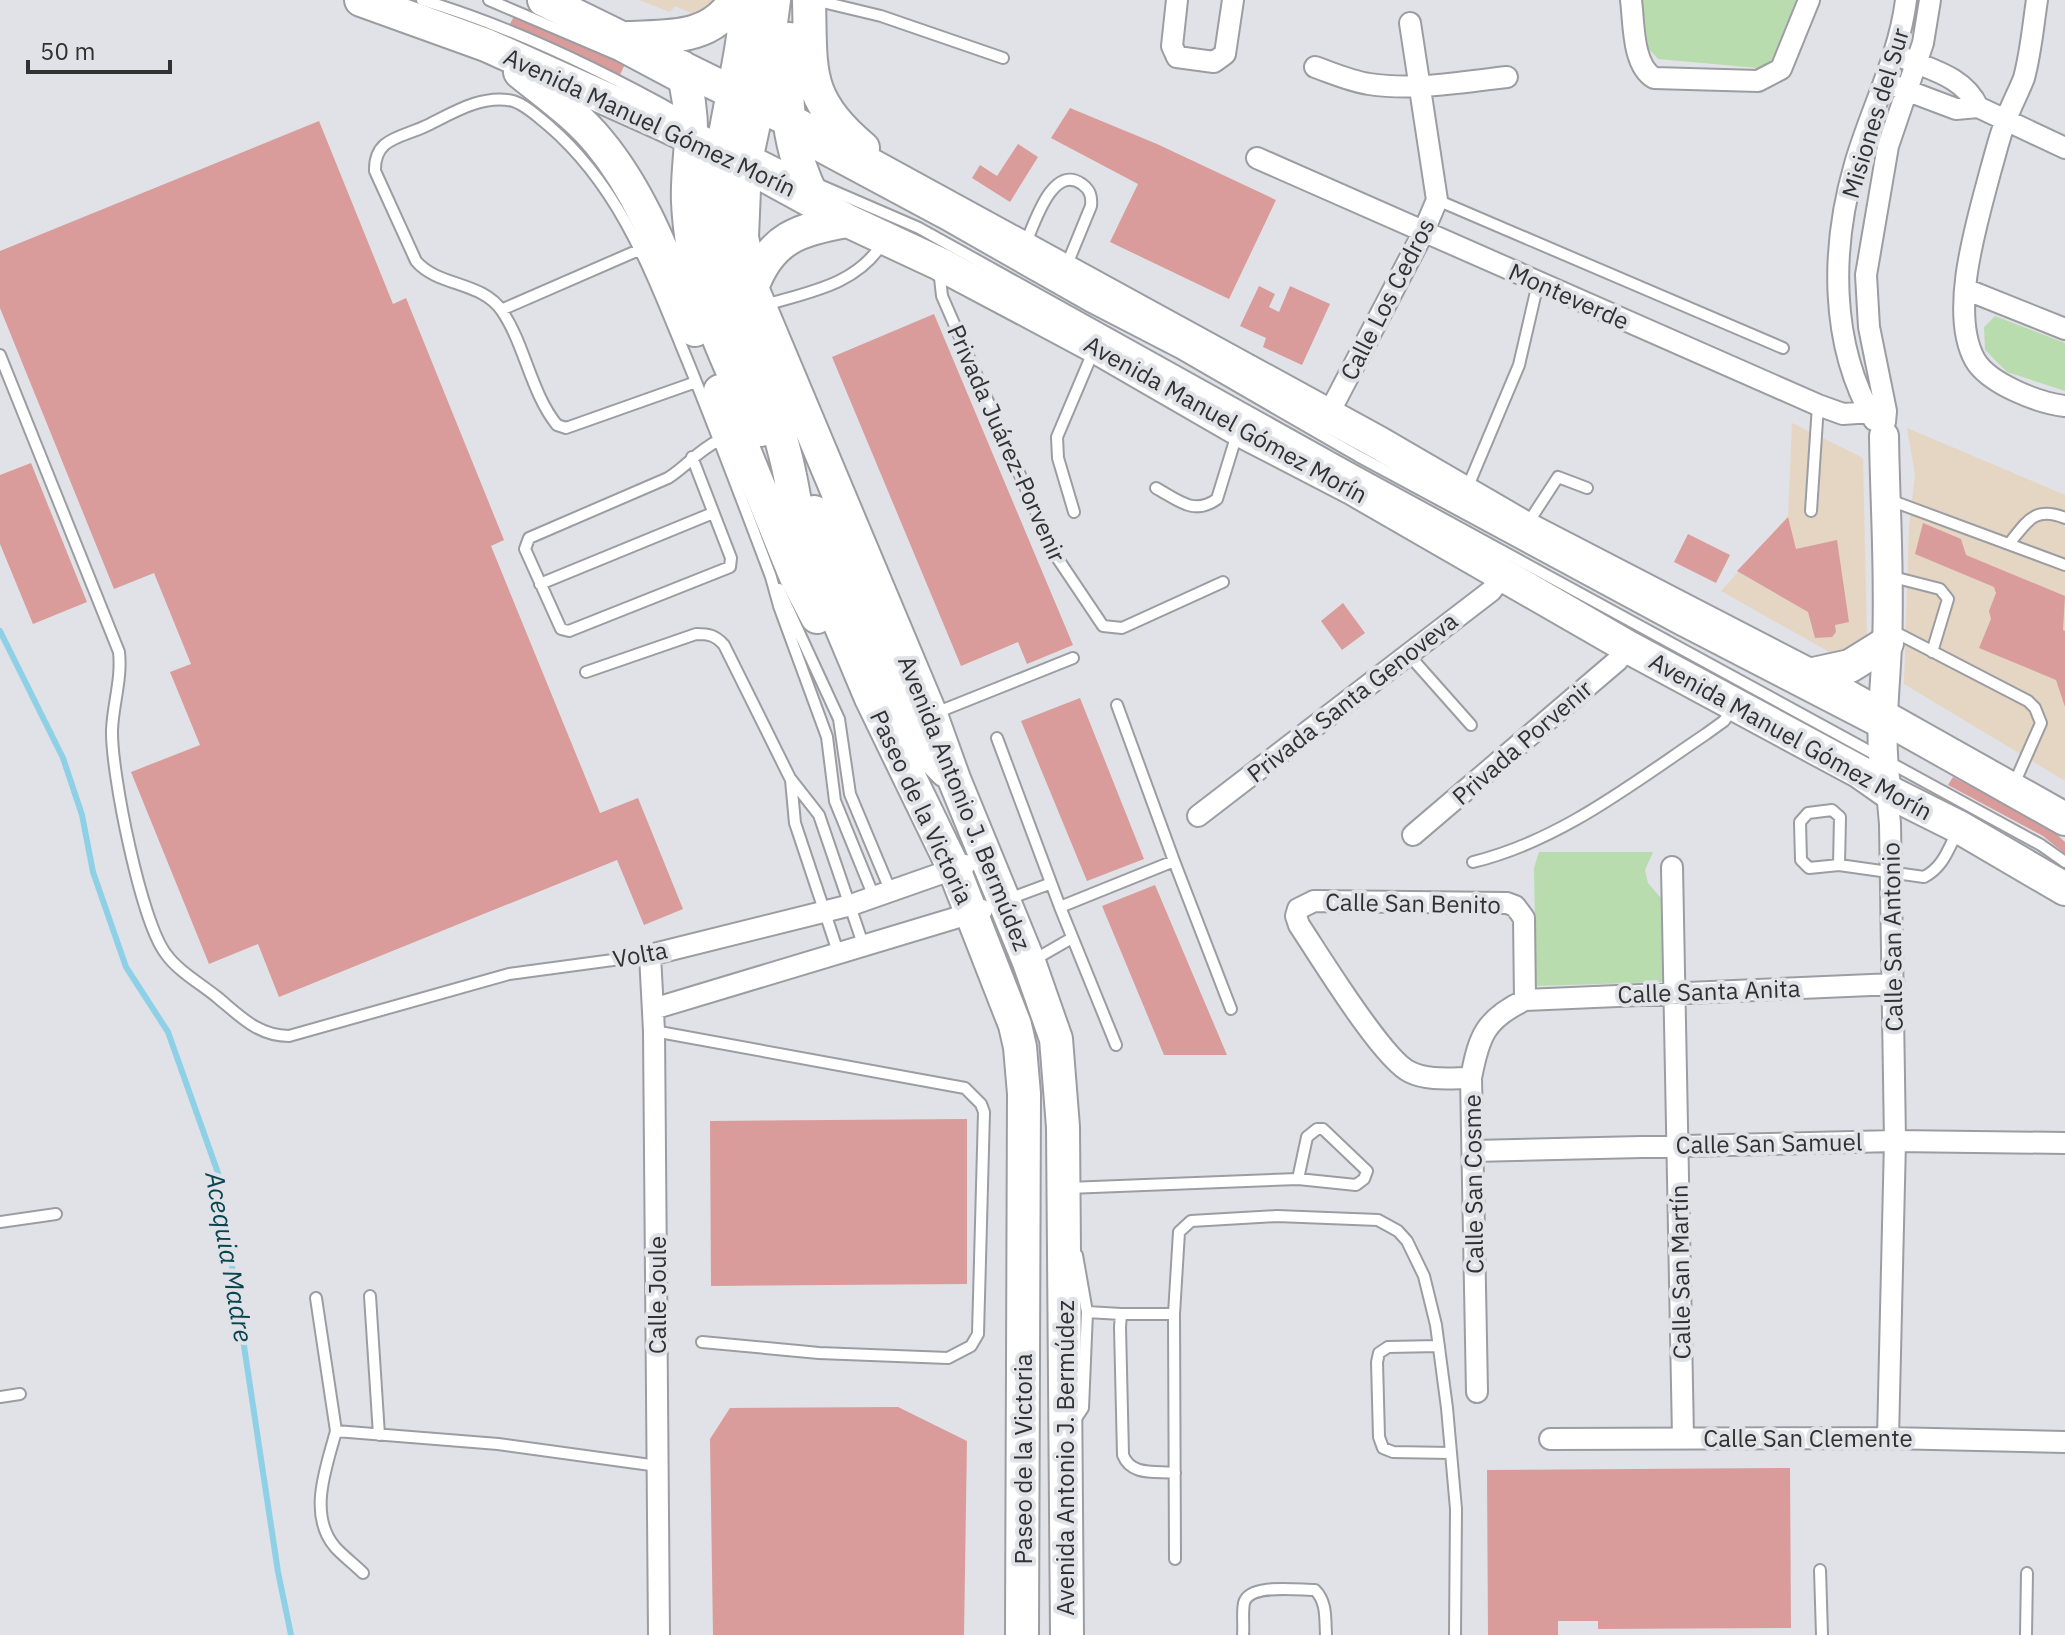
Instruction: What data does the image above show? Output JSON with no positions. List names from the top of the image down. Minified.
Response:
{"streets":{"main road":["Avenida Manuel Gómez Morín","Avenida Antonio J. Bermúdez","Paseo de la Victoria"],"street":["Misiones del Sur","Monteverde","Calle Los Cedros","Privada Santa Genoveva","Privada Porvenir","Calle San Benito","Calle San Antonio","Volta","Calle Santa Anita","Calle San Samuel","Calle San Cosme","Calle San Martín","Calle Joule","Calle San Clemente"],"lane":["Privada Juárez-Porvenir"]},"crossings":[["Misiones del Sur","Monteverde"],["Misiones del Sur","Calle San Antonio"],["Avenida Manuel Gómez Morín","Calle Los Cedros"],["Avenida Manuel Gómez Morín","Privada Juárez-Porvenir"],["Avenida Manuel Gómez Morín","Privada Santa Genoveva"],["Avenida Manuel Gómez Morín","Privada Porvenir"],["Avenida Manuel Gómez Morín","Avenida Antonio J. Bermúdez"],["Avenida Manuel Gómez Morín","Calle San Antonio"],["Monteverde","Calle Los Cedros"],["Monteverde","Calle San Antonio"],["Avenida Antonio J. Bermúdez","Volta"],["Paseo de la Victoria","Volta"],["Calle San Benito","Calle Santa Anita"],["Calle San Benito","Calle San Cosme"],["Calle San Antonio","Calle Santa Anita"],["Calle San Antonio","Calle San Samuel"],["Calle San Antonio","Calle San Clemente"],["Volta","Calle Joule"],["Calle Santa Anita","Calle San Cosme"],["Calle Santa Anita","Calle San Martín"],["Calle San Samuel","Calle San Cosme"],["Calle San Samuel","Calle San Martín"],["Calle San Martín","Calle San Clemente"]],"water":["Acequia Madre"],"scale_bar":"50 m"}
